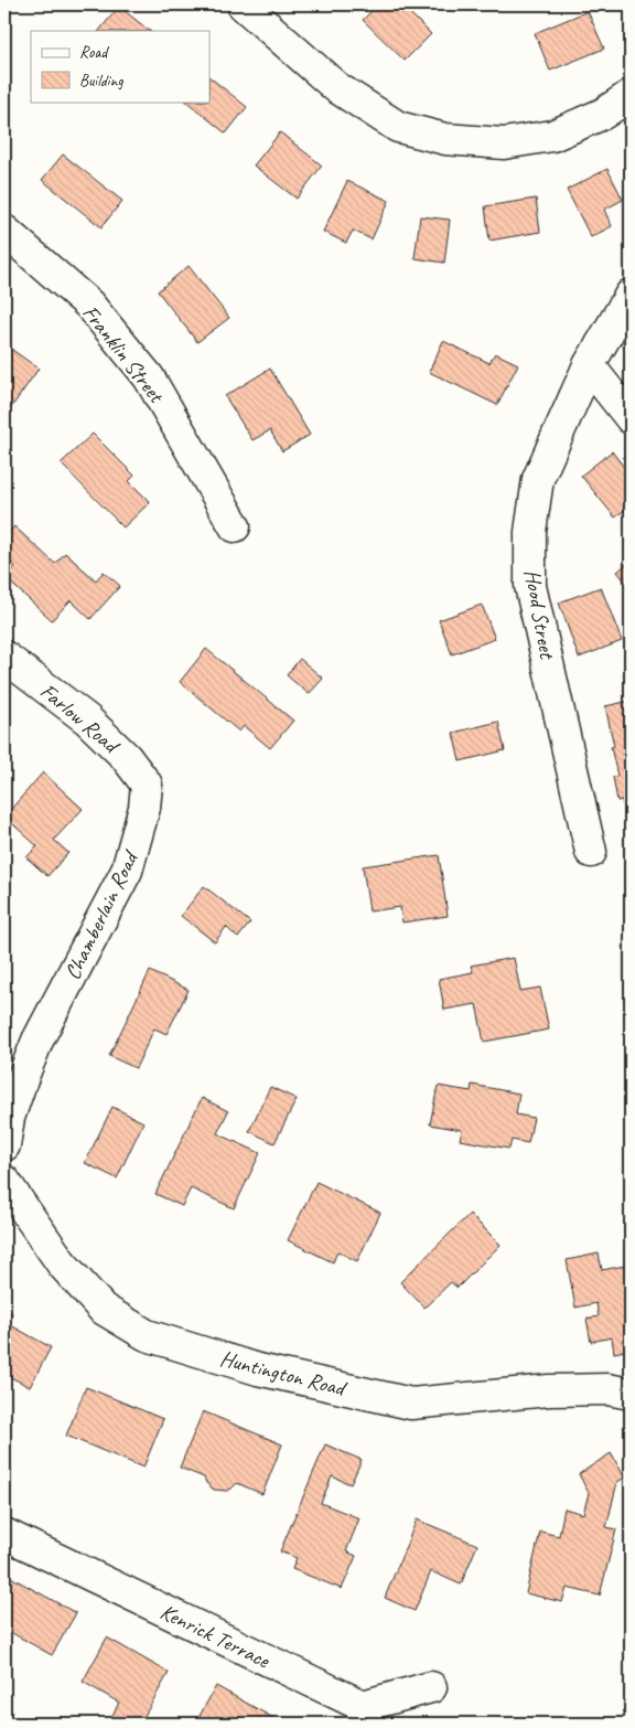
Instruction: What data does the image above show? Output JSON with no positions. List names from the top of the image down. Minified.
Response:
{"streets":{"street":["Franklin Street","Hood Street","Farlow Road","Chamberlain Road","Huntington Road","Kenrick Terrace"]},"crossings":[["Farlow Road","Chamberlain Road"]],"legend":["Road","Building"]}
